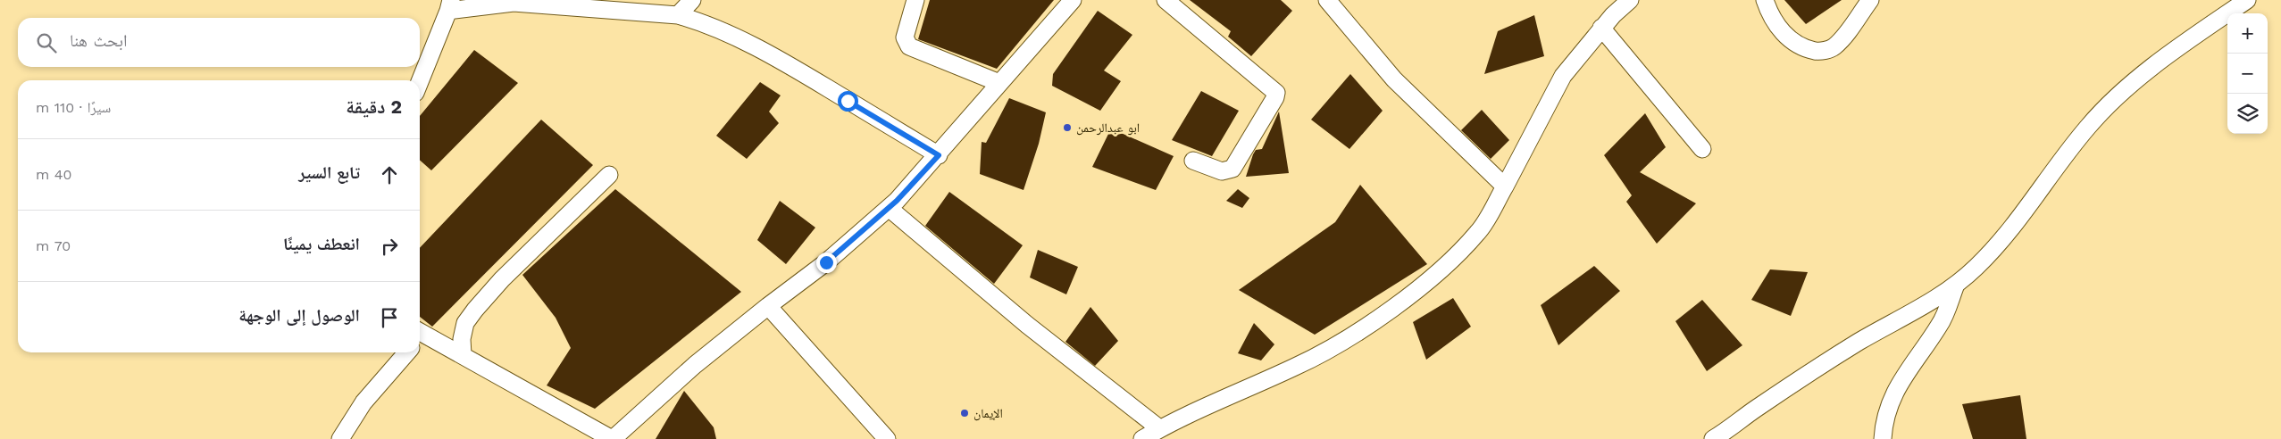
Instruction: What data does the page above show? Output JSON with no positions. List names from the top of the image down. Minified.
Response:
{"places":["ابو عبدالرحمن","الإيمان"],"page":{"map_buttons":["+","−"],"search":"ابحث هنا","heading":["2 دقيقة","سيرًا · 110 m"],"list":[["تابع السير","40 m"],["انعطف يمينًا","70 m"],"الوصول إلى الوجهة"]}}
